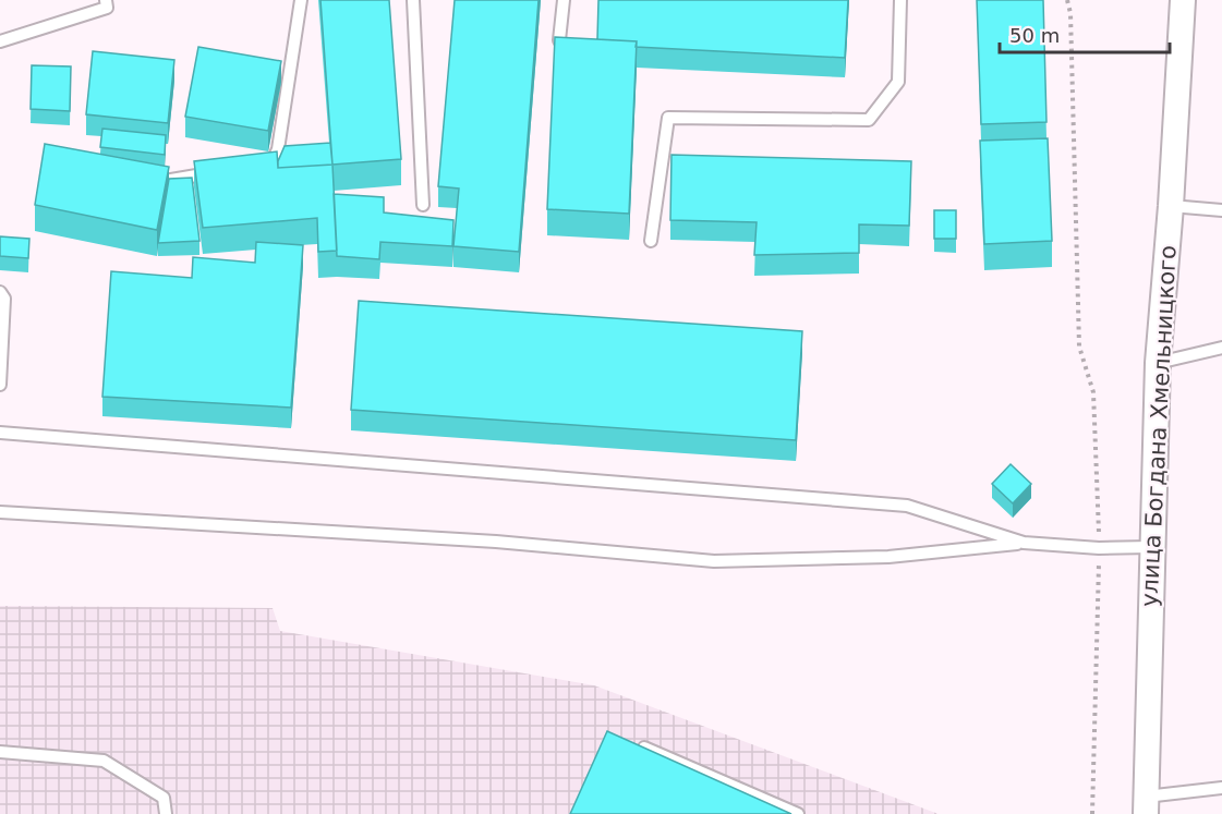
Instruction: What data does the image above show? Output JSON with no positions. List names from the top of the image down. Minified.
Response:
{"streets":{"street":["улица Богдана Хмельницкого"]},"scale_bar":"50 m"}
